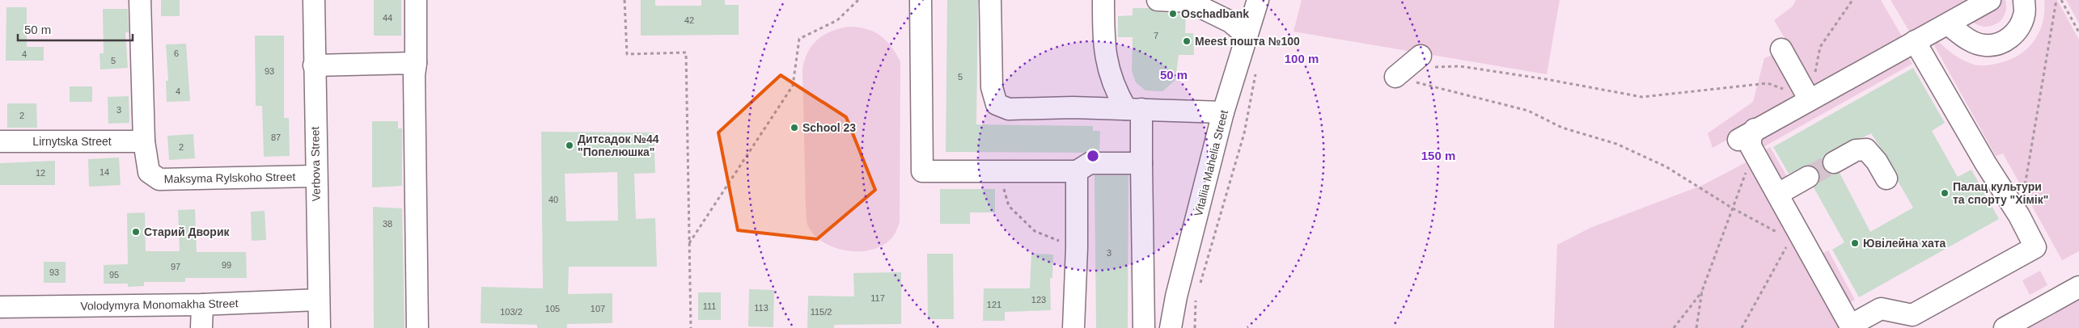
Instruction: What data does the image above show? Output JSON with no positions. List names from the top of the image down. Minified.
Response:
{"streets":{"street":["Lirnytska Street","Vitaliia Mahelia Street","Verbova Street","Maksyma Rylskoho Street","Volodymyra Monomakha Street"]},"crossings":[["Lirnytska Street","Maksyma Rylskoho Street"],["Verbova Street","Maksyma Rylskoho Street"],["Verbova Street","Volodymyra Monomakha Street"]],"places":["Oschadbank","Meest пошта №100","School 23","Дитсадок №44 \"Попелюшка\"","Палац культури та спорту \"Хімік\"","Старий Дворик","Ювілейна хата"],"house_numbers":["44","42","7","6","4","5","93","5","4","3","2","87","2","14","12","40","38","3","99","97","93","95","117","123","121","111","113","105","107","103/2","115/2"],"scale_bar":"50 m","rings":["100 m","50 m","150 m"]}
